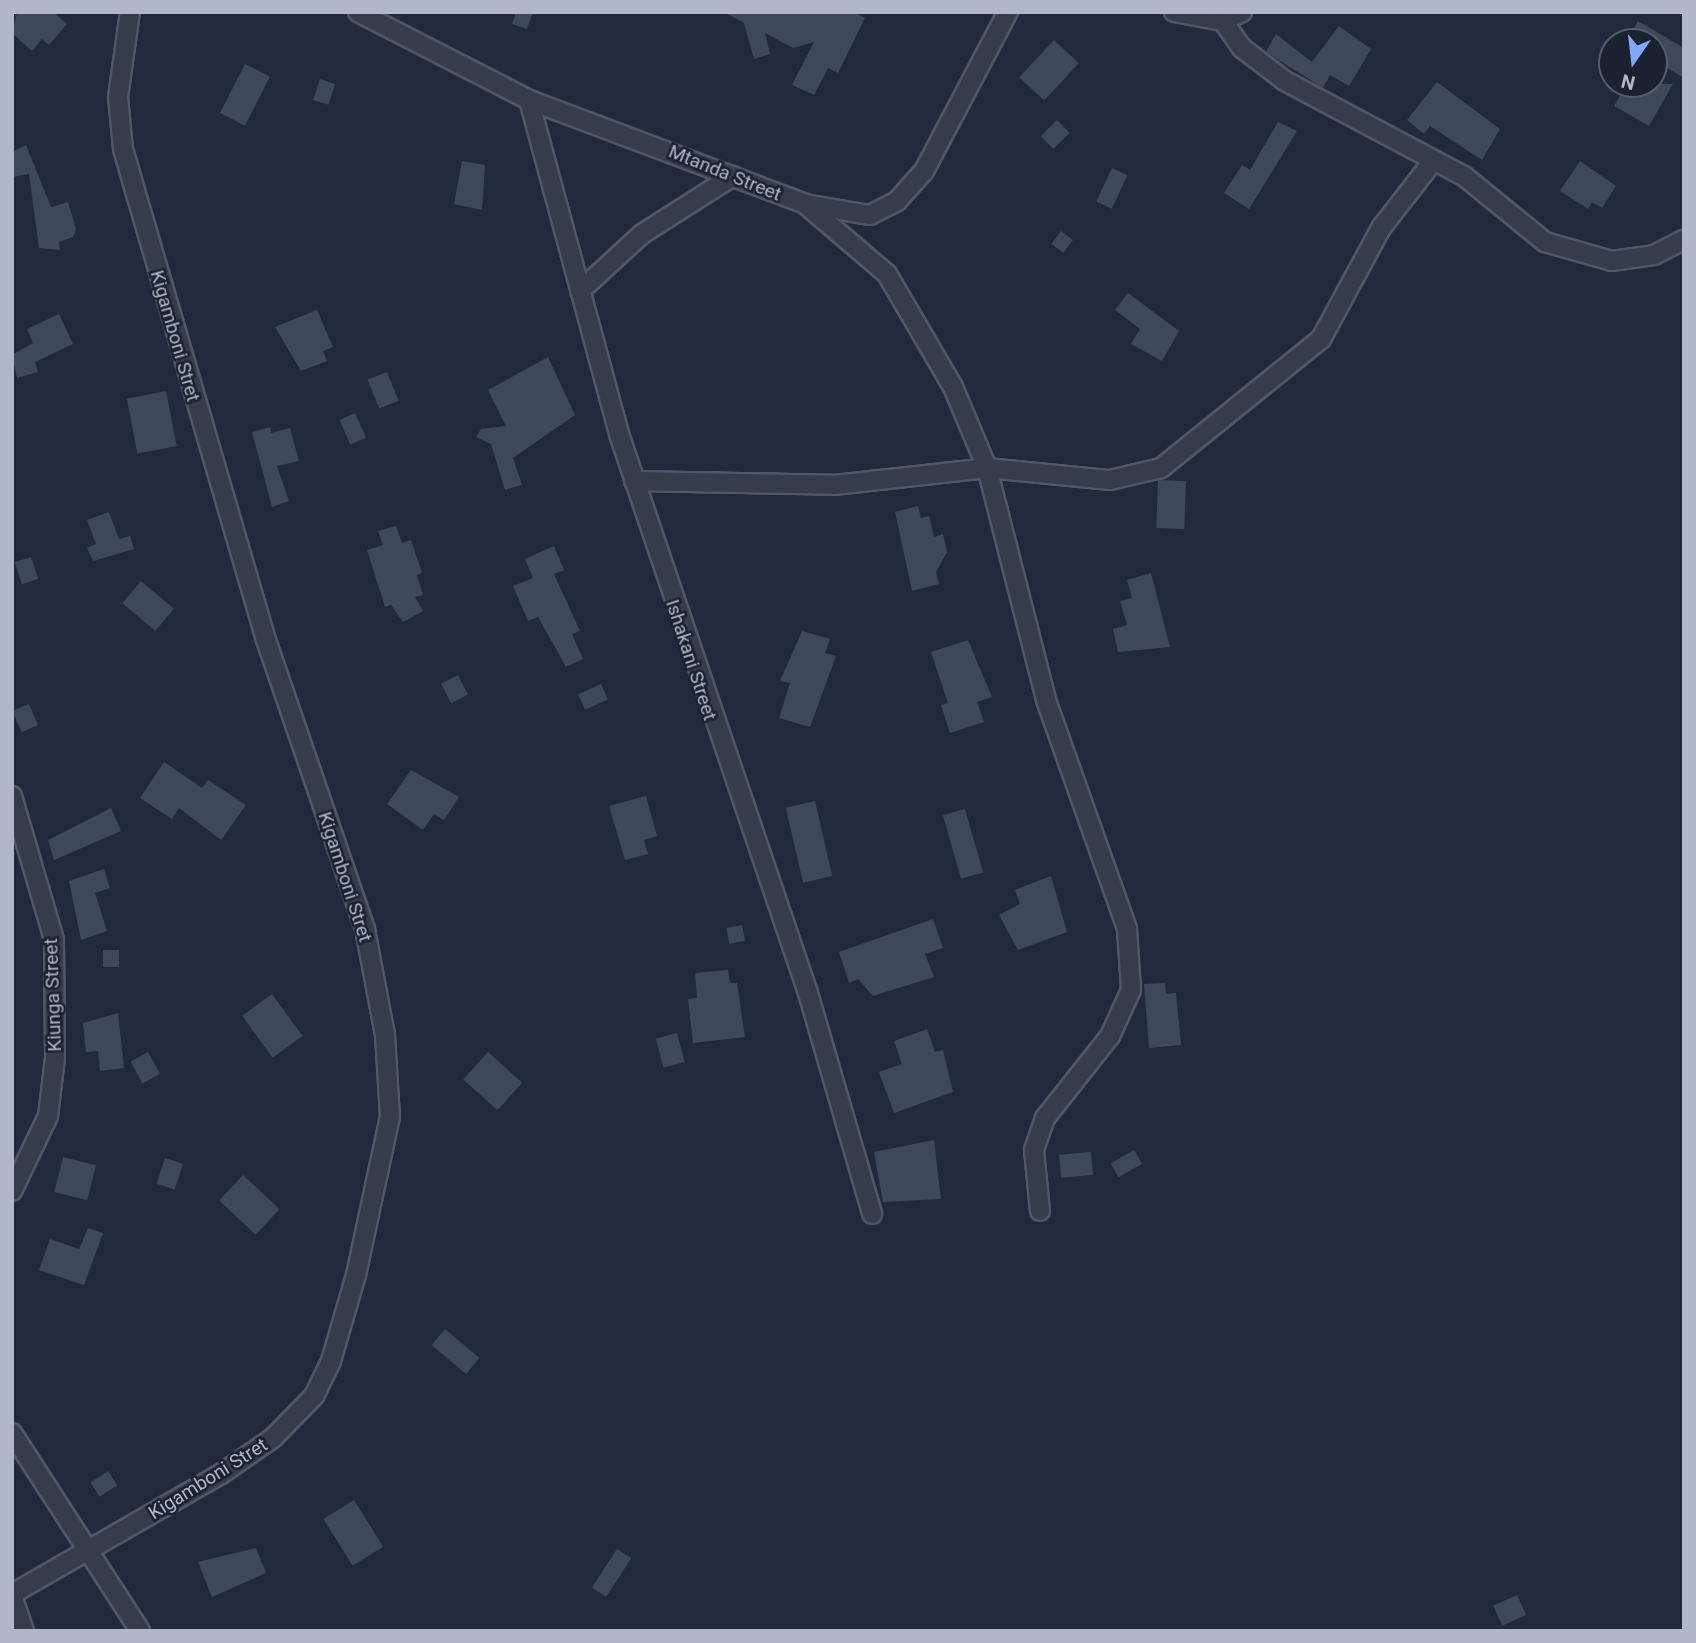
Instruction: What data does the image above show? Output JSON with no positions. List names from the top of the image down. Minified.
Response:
{"streets":{"street":["Mtanda Street","Kigamboni Stret","Ishakani Street","Kiunga Street"]},"crossings":[["Mtanda Street","Ishakani Street"]],"north":"bottom"}
